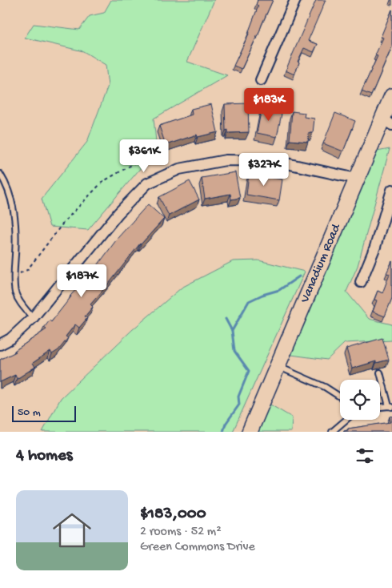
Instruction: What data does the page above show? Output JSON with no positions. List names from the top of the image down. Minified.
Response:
{"streets":{"street":["Vanadium Road"]},"scale_bar":"50 m","page":{"price":["$183K","$361K","$327K","$187K"],"scale":"50 m","heading":"4 homes","list":[{"name":"$183,000","note":"2 rooms · 52 m² · Green Commons Drive"}]}}
